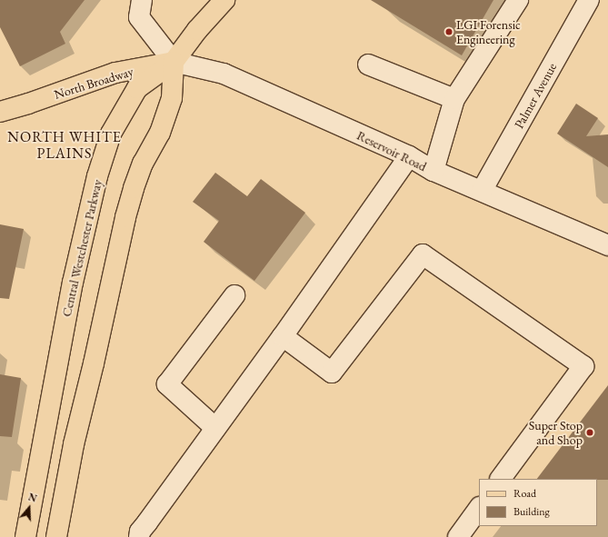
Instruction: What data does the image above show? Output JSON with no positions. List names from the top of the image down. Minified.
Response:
{"streets":{"main road":["North Broadway","Central Westchester Parkway"],"street":["Palmer Avenue","Reservoir Road"]},"crossings":[["North Broadway","Reservoir Road"],["North Broadway","Central Westchester Parkway"],["Palmer Avenue","Reservoir Road"],["Reservoir Road","Central Westchester Parkway"]],"districts":["NORTH WHITE PLAINS"],"places":["LGI Forensic Engineering","Super Stop and Shop"],"legend":["Road","Building"],"north":"top"}
